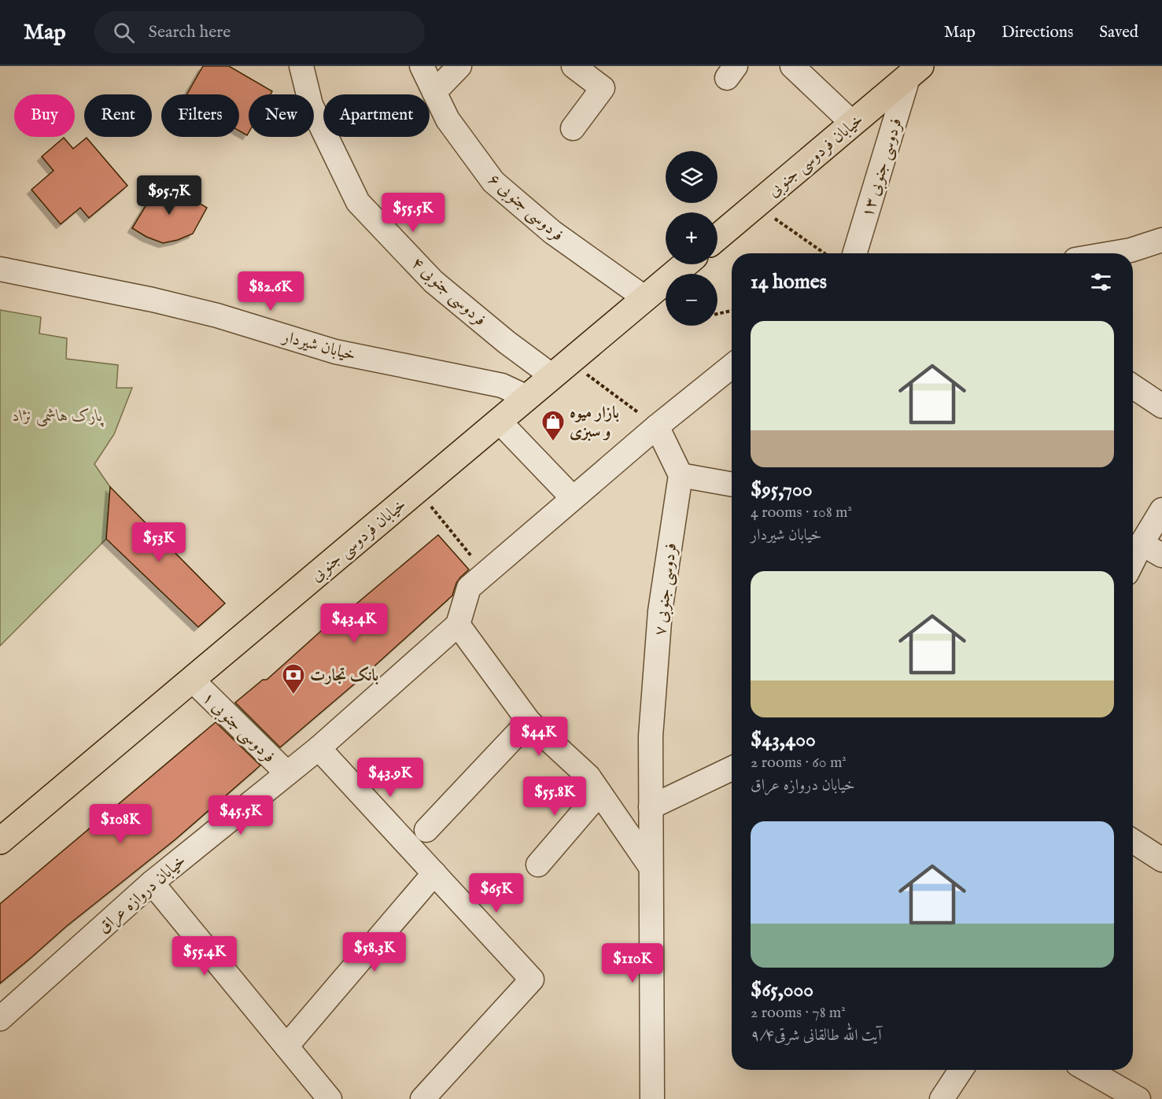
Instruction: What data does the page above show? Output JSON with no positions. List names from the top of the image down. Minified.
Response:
{"streets":{"main road":["خیابان فردوسی جنوبی"],"street":["فردوسی جنوبی ۱۳","فردوسی جنوبی ۶","فردوسی جنوبی ۴","خیابان شیردار","فردوسی جنوبی ۷","فردوسی جنوبی ۱","خیابان دروازه عراق"]},"crossings":[["خیابان فردوسی جنوبی","فردوسی جنوبی ۱۳"],["خیابان فردوسی جنوبی","فردوسی جنوبی ۶"],["خیابان فردوسی جنوبی","فردوسی جنوبی ۴"],["خیابان فردوسی جنوبی","خیابان شیردار"],["خیابان فردوسی جنوبی","فردوسی جنوبی ۱"],["فردوسی جنوبی ۱","خیابان دروازه عراق"]],"parks":["پارک هاشمی نژاد"],"places":{"shop":["بازار میوه و سبزی"],"bank":["بانک تجارت"]},"page":{"header":"Map","search":"Search here","nav":["Map","Directions","Saved"],"chip":["Buy","Rent","Filters","New","Apartment"],"map_buttons":["+","−"],"price":["$95.7K","$55.5K","$82.6K","$53K","$43.4K","$44K","$43.9K","$55.8K","$45.5K","$108K","$65K","$58.3K","$55.4K","$110K"],"heading":"14 homes","list":[{"name":"$95,700","note":"4 rooms · 108 m² · خیابان شیردار"},{"name":"$43,400","note":"2 rooms · 60 m² · خیابان دروازه عراق"},{"name":"$65,000","note":"2 rooms · 78 m² · آیت الله طالقانی شرقی۹/۴"}]}}
